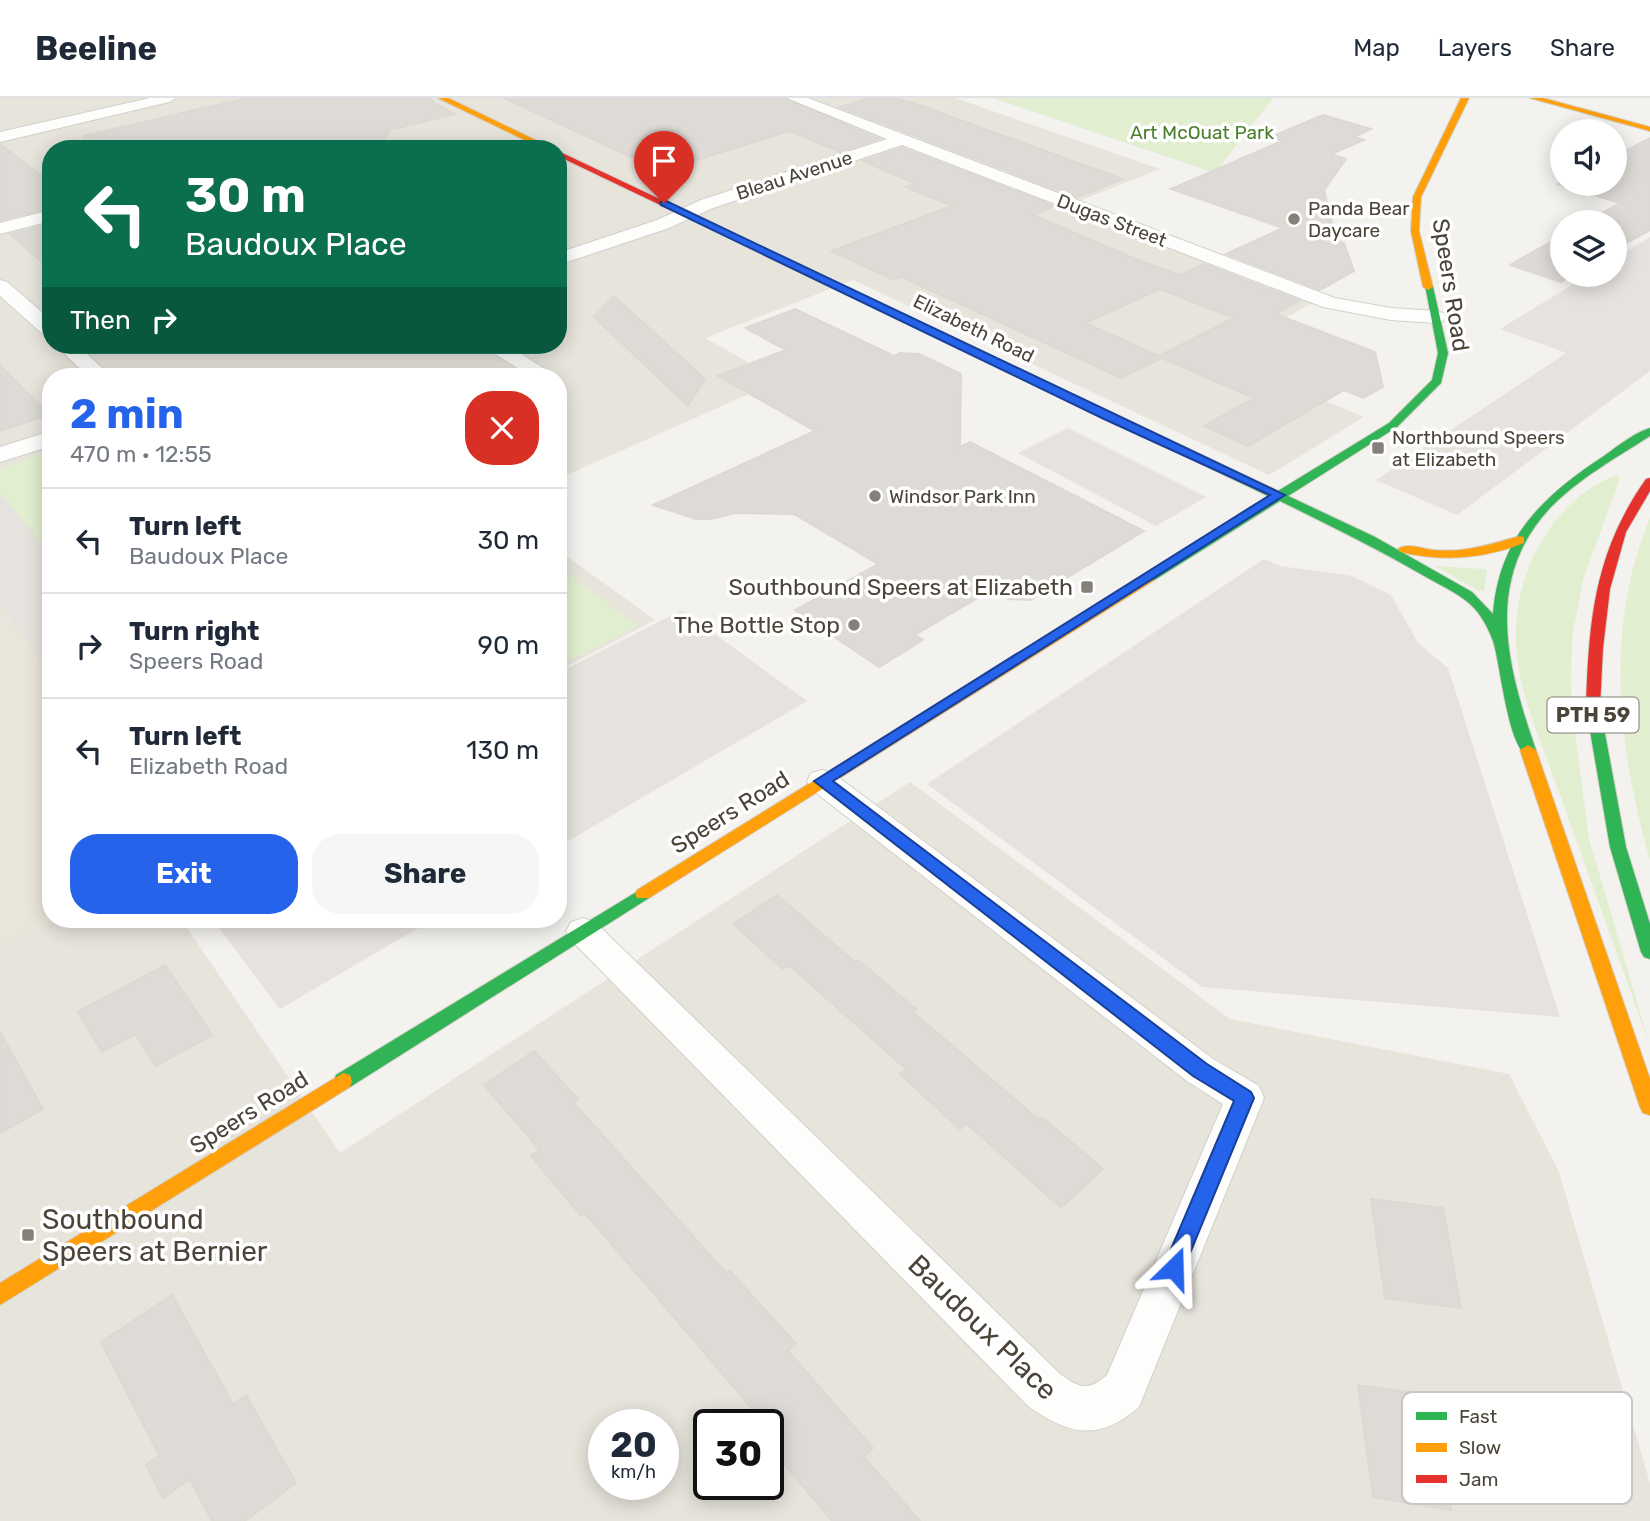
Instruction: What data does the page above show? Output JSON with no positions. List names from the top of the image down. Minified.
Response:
{"streets":{"street":["Bleau Avenue","Dugas Street","Speers Road","Elizabeth Road","PTH 59","Baudoux Place"]},"crossings":[["Bleau Avenue","Dugas Street"],["Bleau Avenue","Elizabeth Road"],["Dugas Street","Speers Road"],["Speers Road","Elizabeth Road"],["Speers Road","Baudoux Place"]],"parks":["Art McOuat Park"],"places":{"other":["Panda Bear Daycare","Windsor Park Inn","The Bottle Stop"],"transit":["Northbound Speers at Elizabeth","Southbound Speers at Elizabeth","Southbound Speers at Bernier"]},"legend":["Fast","Slow","Jam"],"page":{"header":"Beeline","nav":["Map","Layers","Share"],"turn":["30 m","Baudoux Place"],"then":"Then","heading":["2 min","470 m · 12:55"],"list":[{"name":"Turn left","note":"Baudoux Place","value":"30 m"},{"name":"Turn right","note":"Speers Road","value":"90 m"},{"name":"Turn left","note":"Elizabeth Road","value":"130 m"}],"buttons":["Exit","Share"],"speed":"20 km/h","limit":"30"}}
